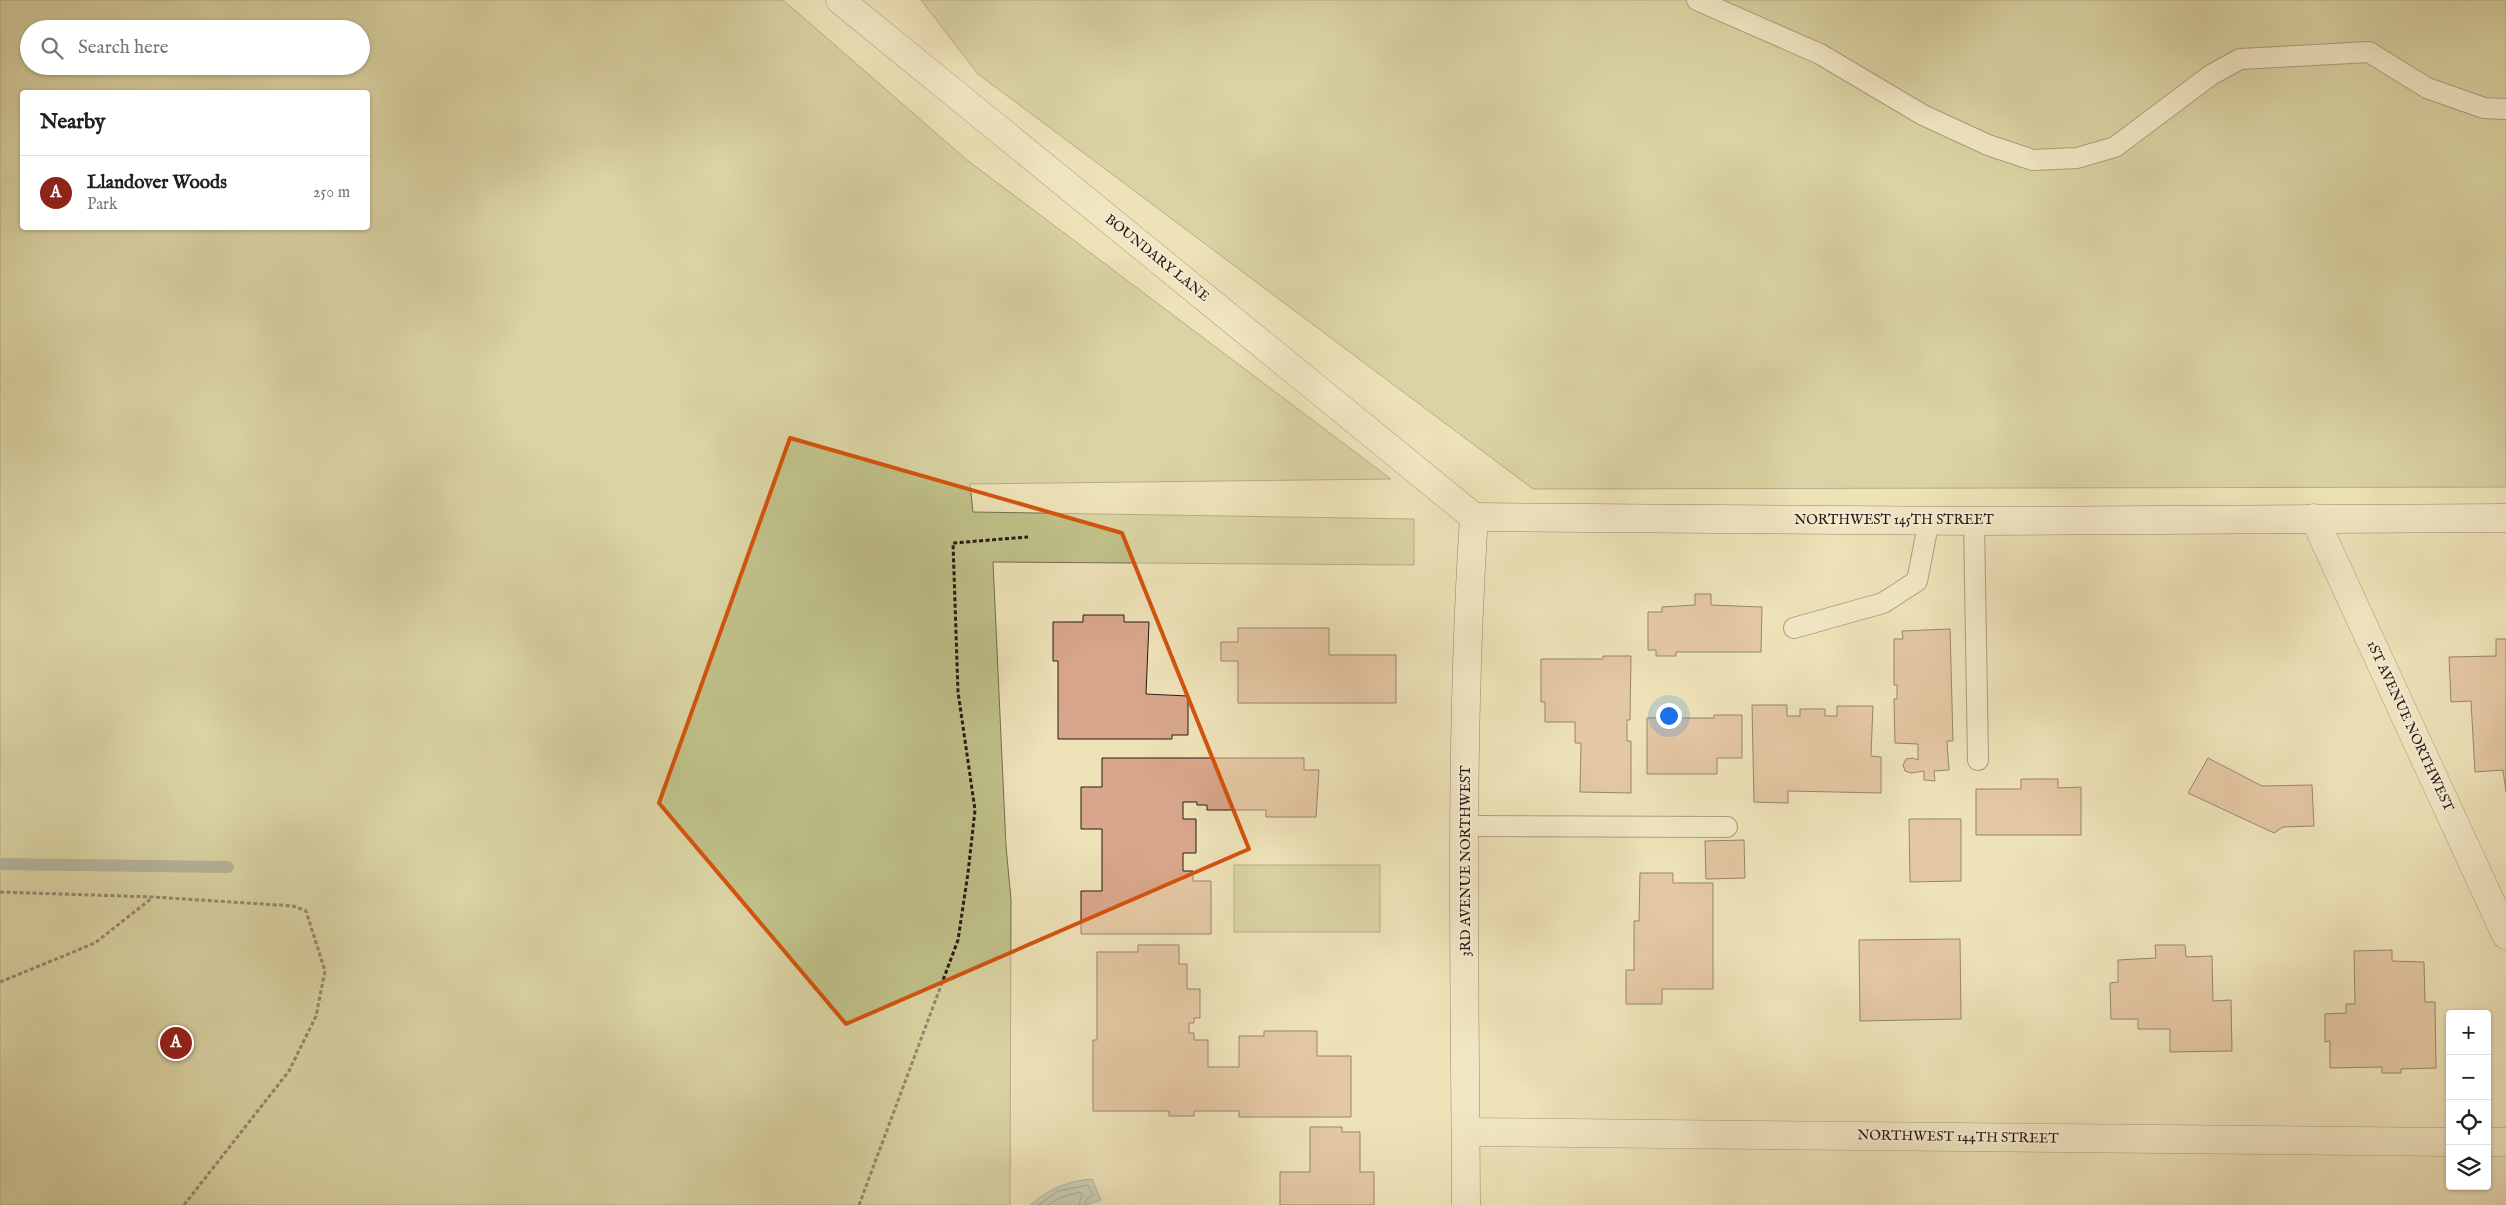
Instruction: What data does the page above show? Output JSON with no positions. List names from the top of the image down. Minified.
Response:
{"streets":{"street":["BOUNDARY LANE","NORTHWEST 145TH STREET","1ST AVENUE NORTHWEST","3RD AVENUE NORTHWEST","NORTHWEST 144TH STREET"]},"crossings":[["BOUNDARY LANE","NORTHWEST 145TH STREET"],["BOUNDARY LANE","3RD AVENUE NORTHWEST"],["NORTHWEST 145TH STREET","1ST AVENUE NORTHWEST"],["NORTHWEST 145TH STREET","3RD AVENUE NORTHWEST"],["3RD AVENUE NORTHWEST","NORTHWEST 144TH STREET"]],"page":{"search":"Search here","heading":"Nearby","list":[{"mark":"A","name":"Llandover Woods","note":"Park","value":"250 m"}],"map_buttons":["+","−"],"pins":"A"}}
